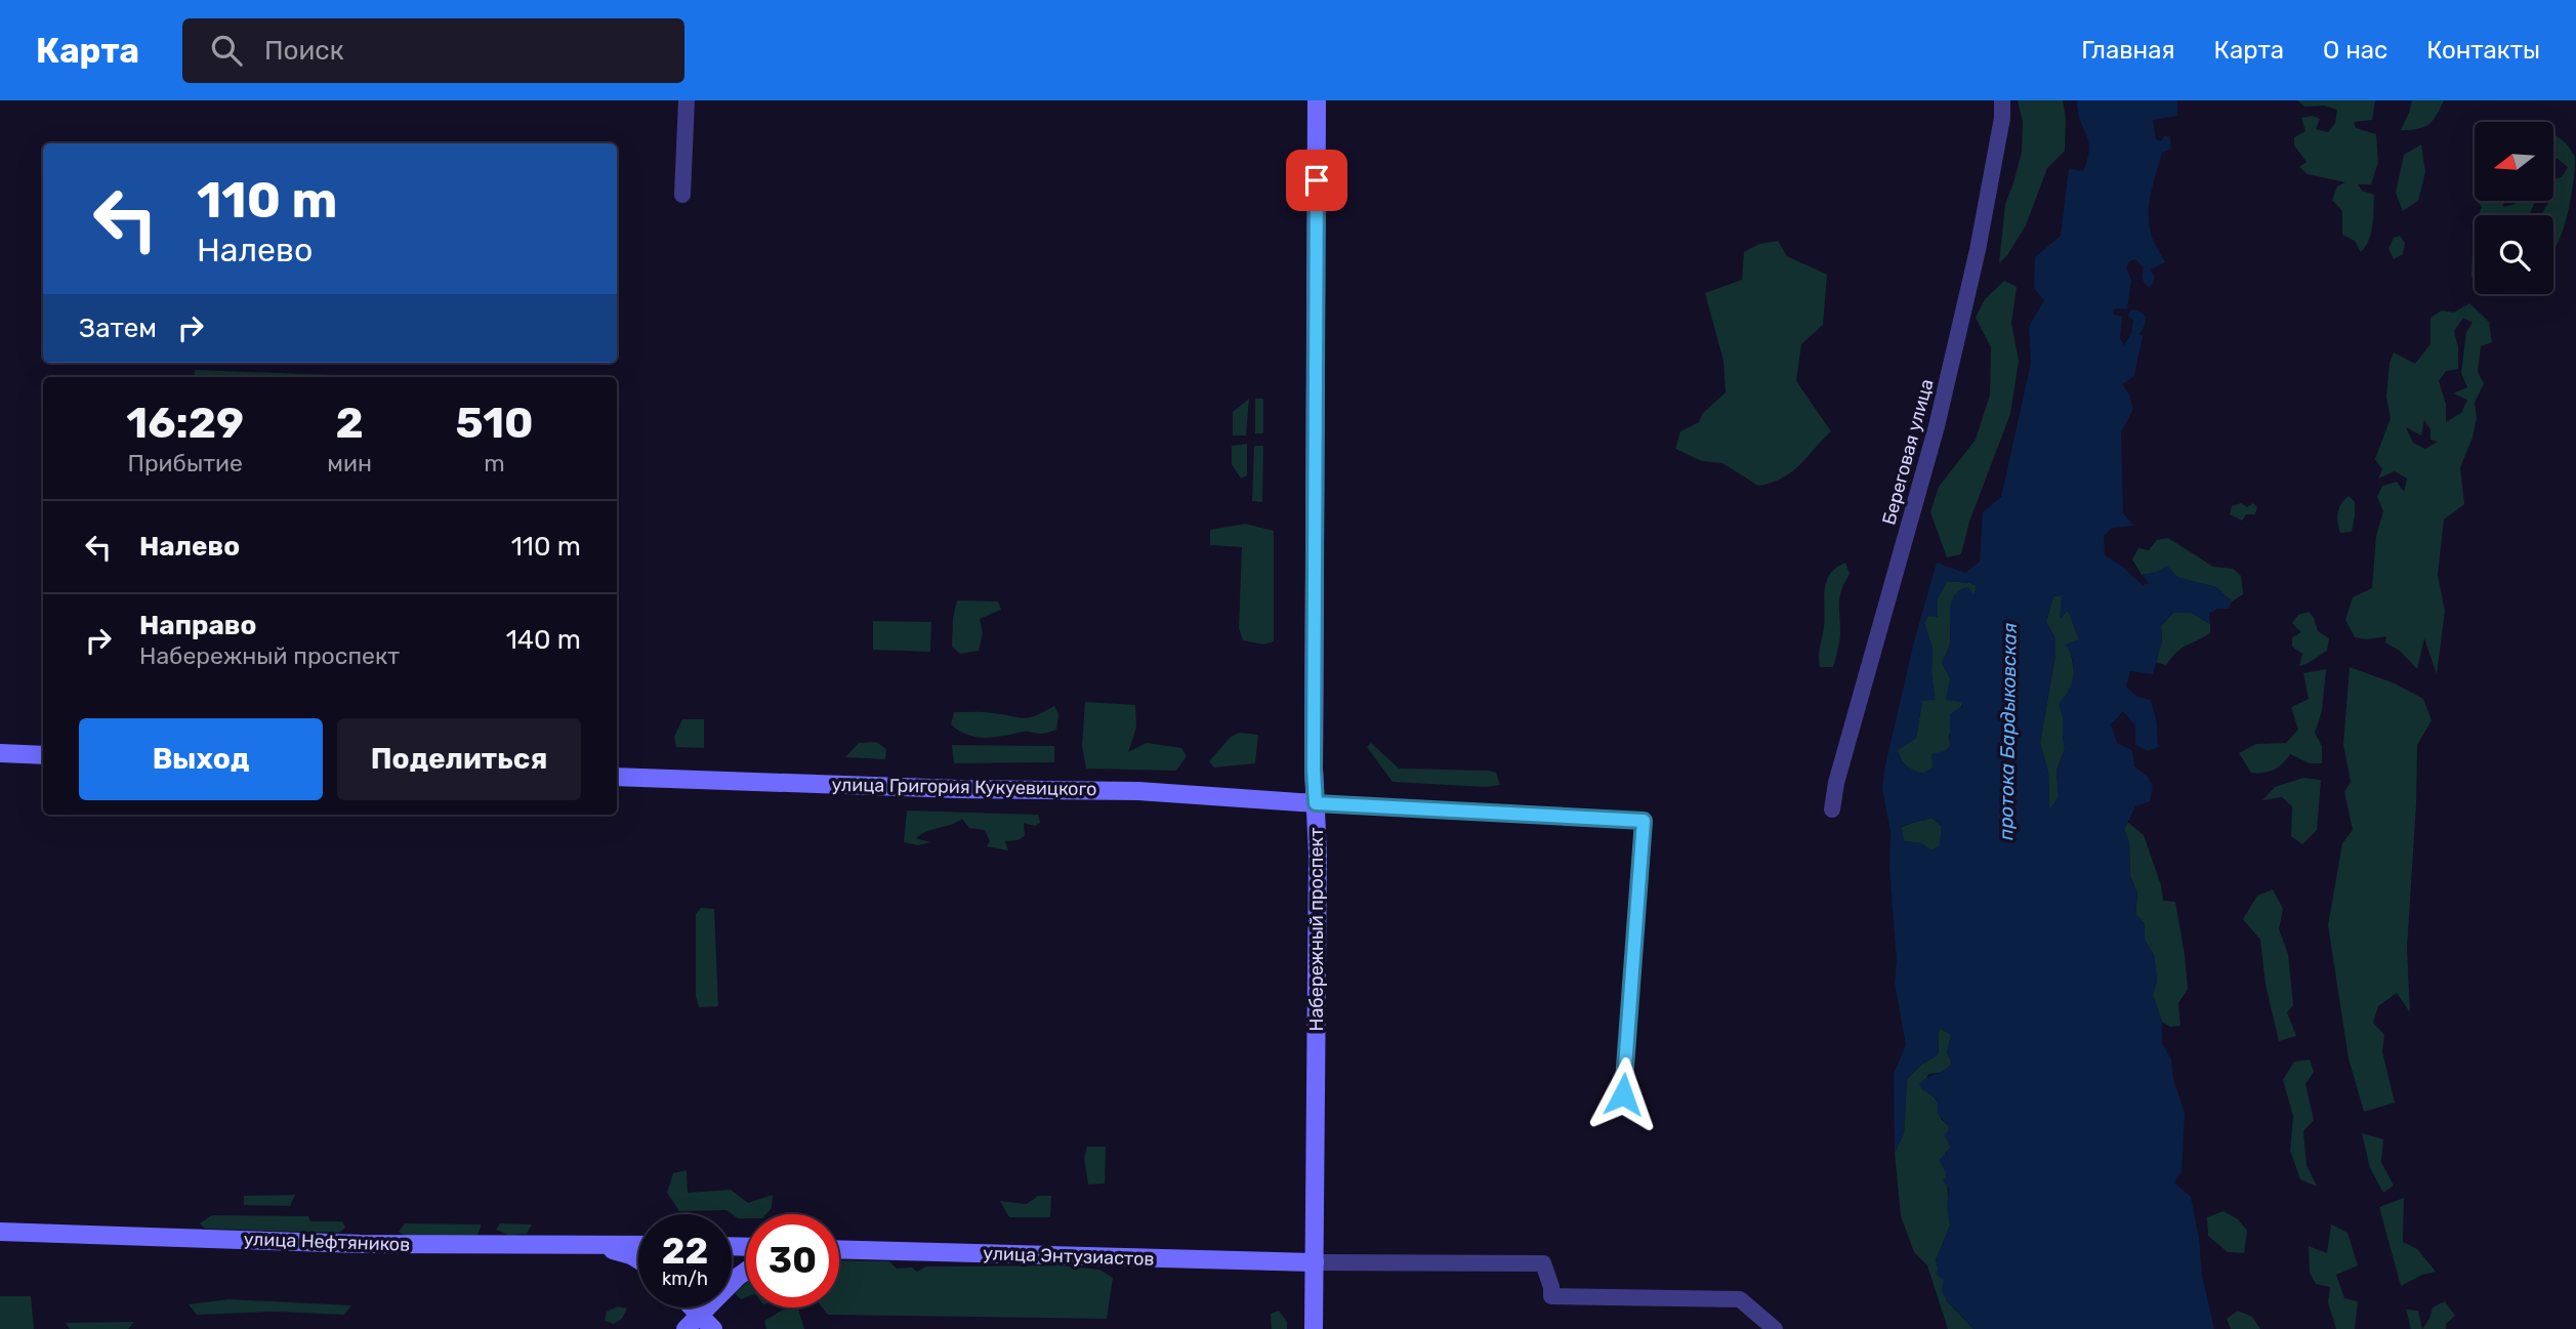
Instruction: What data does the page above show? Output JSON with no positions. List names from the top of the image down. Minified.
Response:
{"streets":{"main road":["улица Григория Кукуевицкого","Набережный проспект","улица Нефтяников","улица Энтузиастов"],"street":["Береговая улица"]},"crossings":[["улица Григория Кукуевицкого","Набережный проспект"],["Набережный проспект","улица Энтузиастов"]],"water":["протока Бардыковская"],"north":"left","page":{"header":"Карта","search":"Поиск","nav":["Главная","Карта","О нас","Контакты"],"turn":["110 m","Налево"],"then":"Затем","eta":["16:29","Прибытие","2","мин","510","m"],"list":[{"name":"Налево","value":"110 m"},{"name":"Направо","note":"Набережный проспект","value":"140 m"}],"buttons":["Выход","Поделиться"],"speed":"22 km/h","limit":"30"}}
